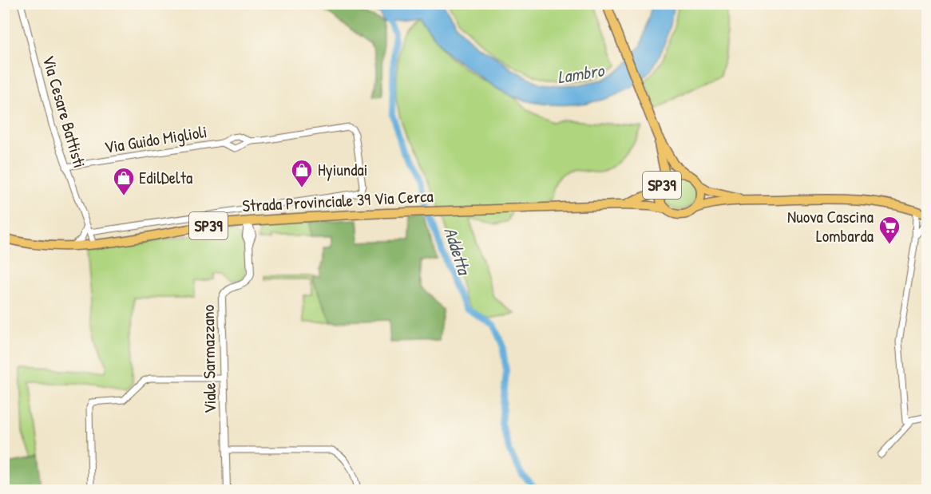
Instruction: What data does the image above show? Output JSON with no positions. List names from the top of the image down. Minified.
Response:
{"streets":{"main road":["SP39","Strada Provinciale 39 Via Cerca"],"street":["Via Cesare Battisti","Via Guido Miglioli","Viale Sarmazzano"]},"crossings":[["Via Cesare Battisti","Via Guido Miglioli"],["Via Cesare Battisti","Strada Provinciale 39 Via Cerca"],["SP39","Strada Provinciale 39 Via Cerca"],["Strada Provinciale 39 Via Cerca","Viale Sarmazzano"]],"water":["Lambro","Addetta"],"places":{"shop":["Hyiundai","EdilDelta"],"supermarket":["Nuova Cascina Lombarda"]}}
